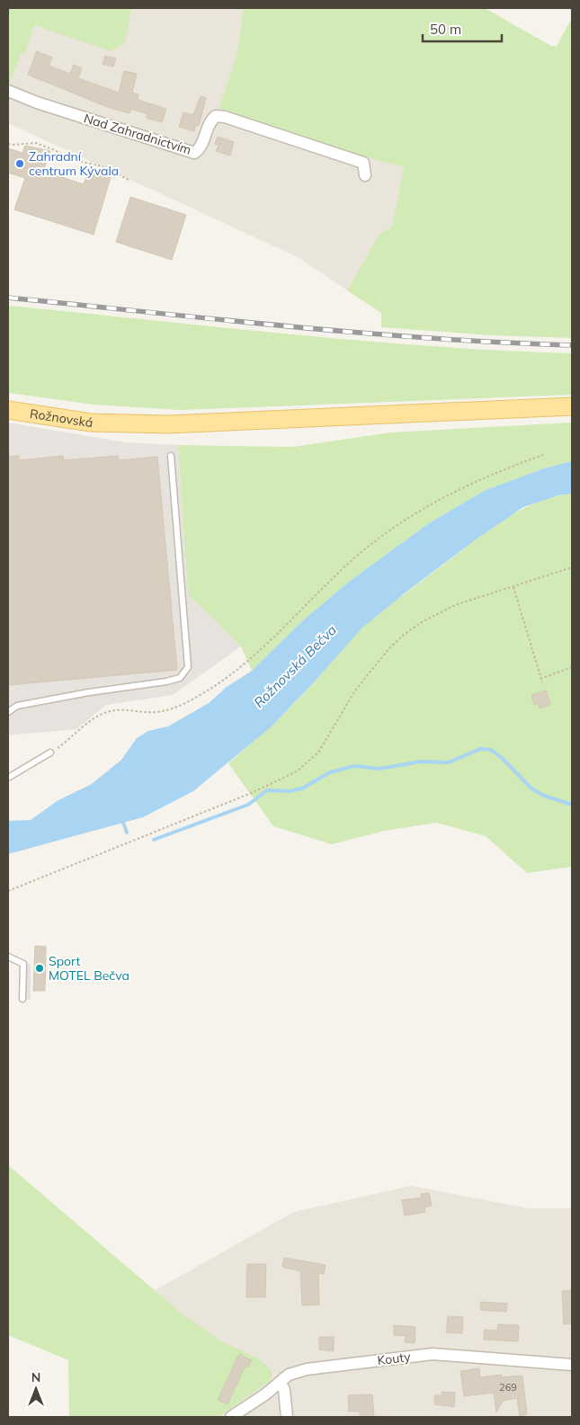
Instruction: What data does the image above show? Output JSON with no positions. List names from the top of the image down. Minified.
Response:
{"streets":{"main road":["Rožnovská"],"street":["Nad Zahradnictvím","Kouty"]},"water":["Rožnovská Bečva"],"places":["Zahradní centrum Kývala","Sport MOTEL Bečva"],"house_numbers":["269"],"scale_bar":"50 m","north":"top"}
